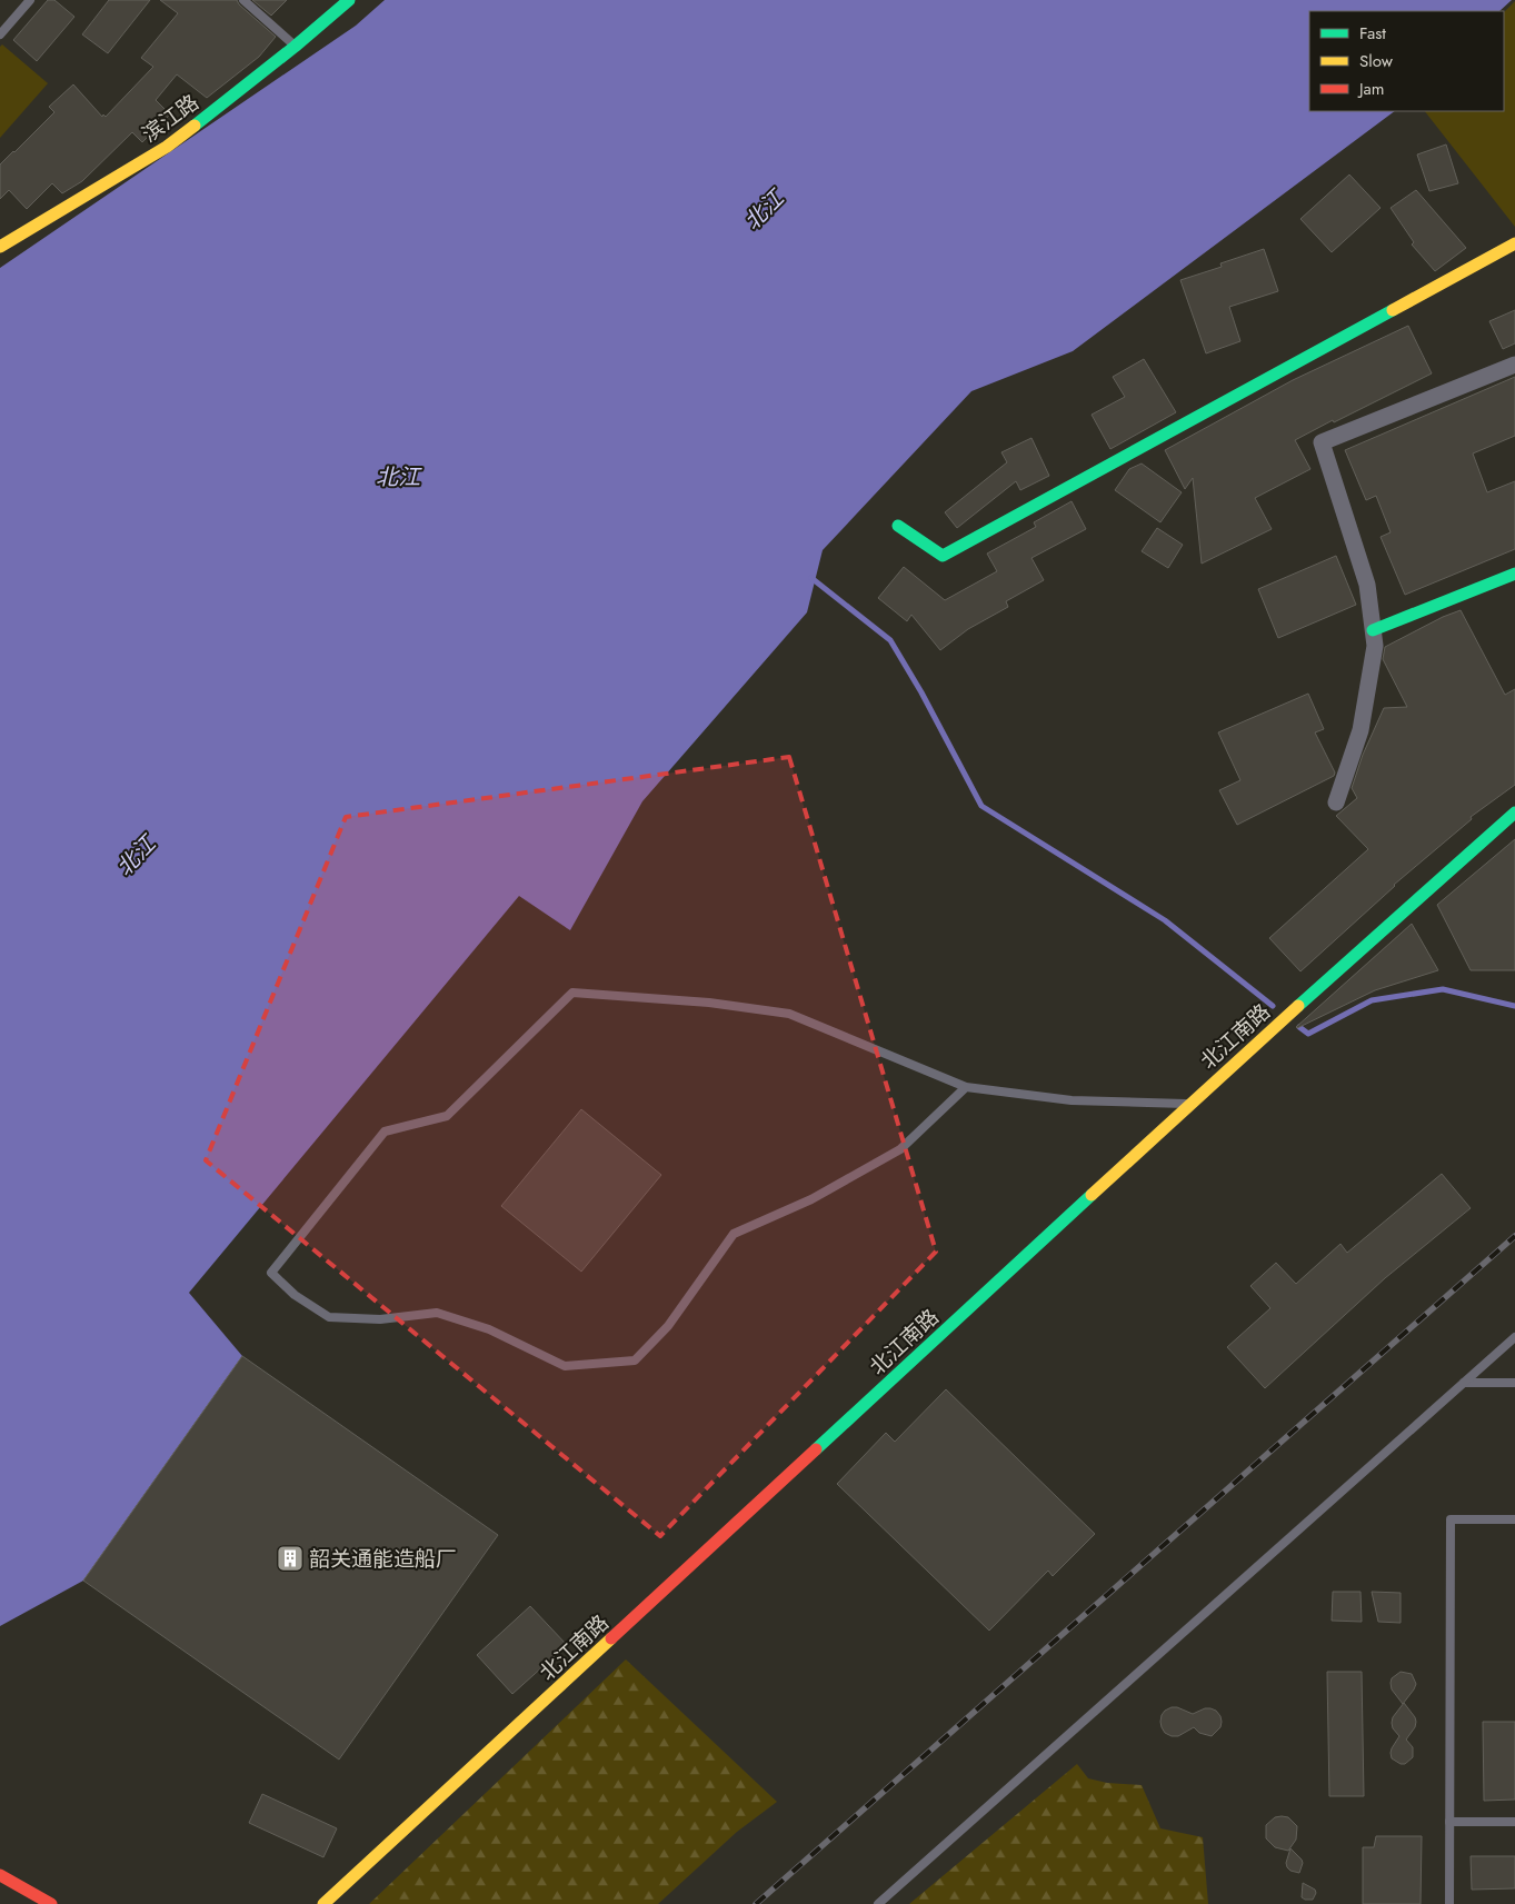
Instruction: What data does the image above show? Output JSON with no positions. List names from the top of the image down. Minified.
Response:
{"streets":{"street":["滨江路","北江南路"]},"water":["北江"],"places":{"building":["韶关通能造船厂"]},"legend":["Fast","Slow","Jam"]}
